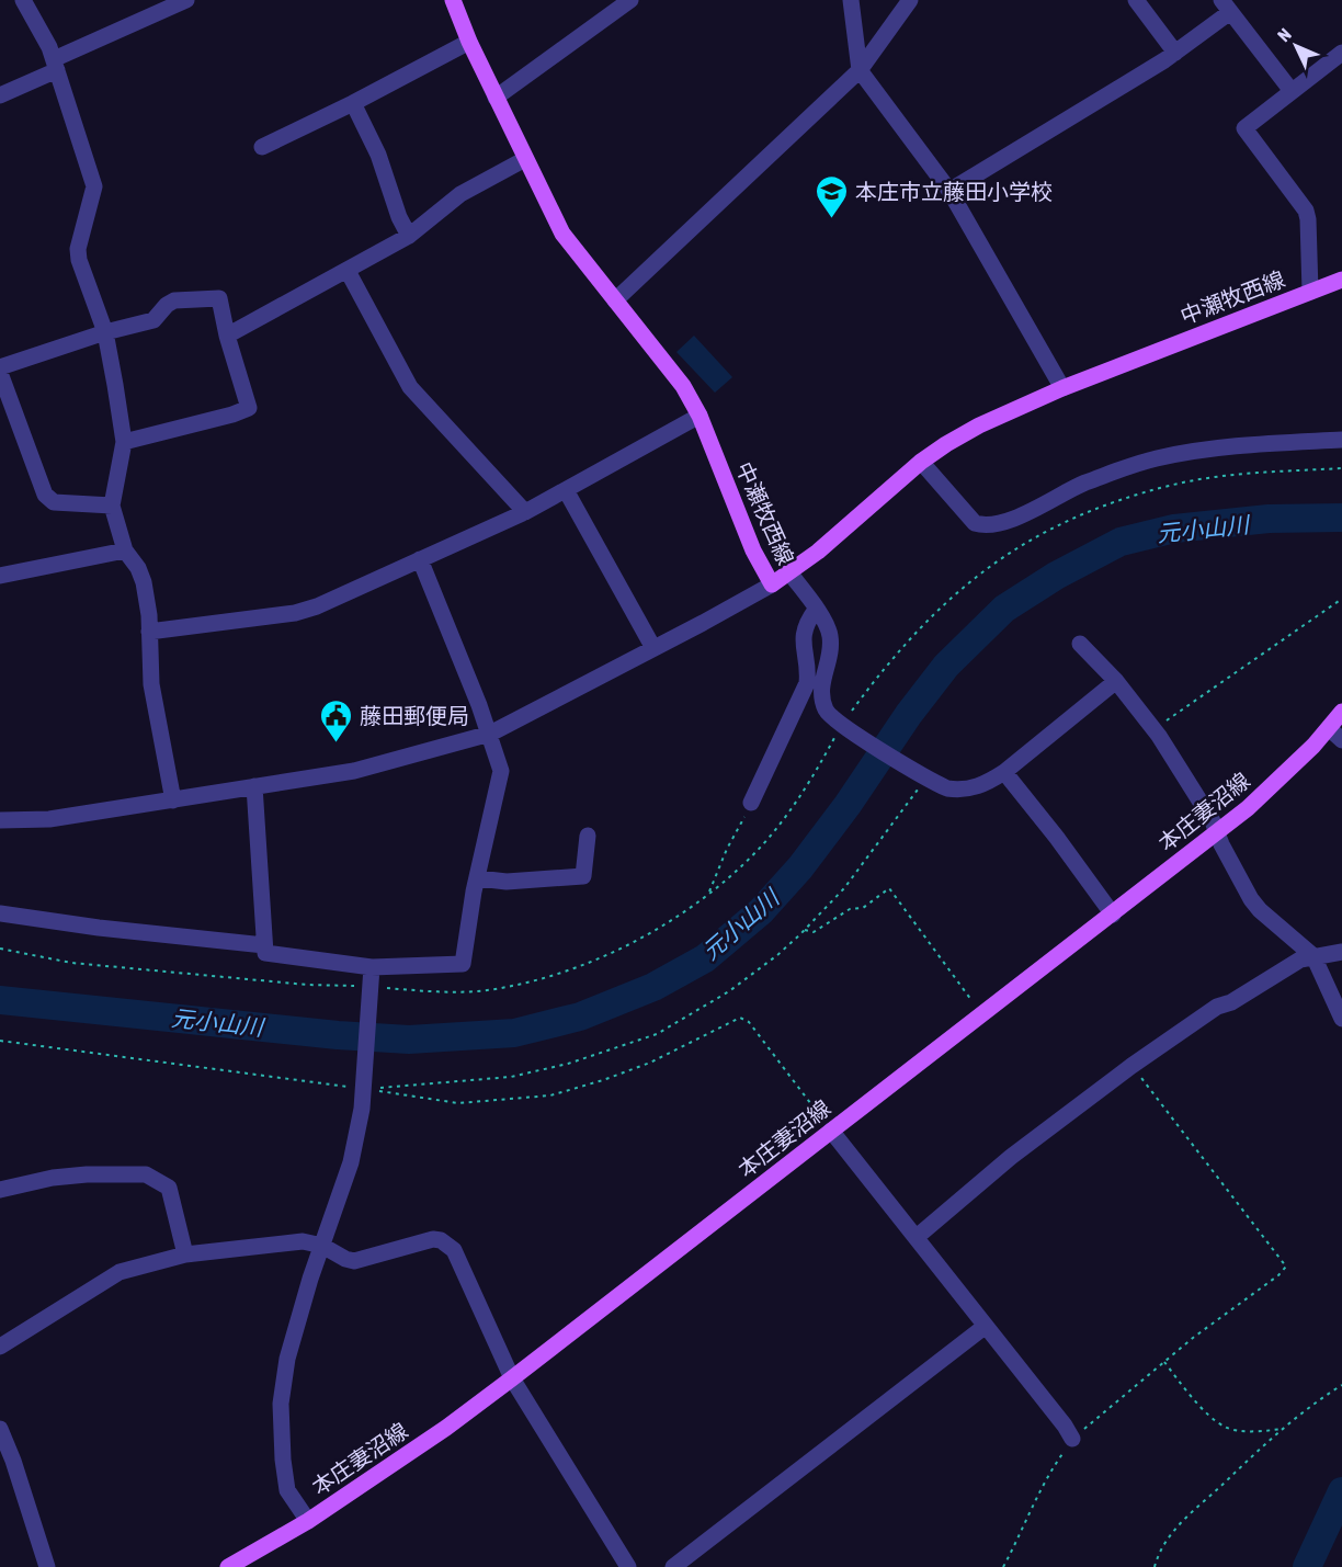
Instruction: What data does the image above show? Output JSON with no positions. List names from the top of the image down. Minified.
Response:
{"streets":{"main road":["中瀬牧西線","本庄妻沼線"]},"water":["元小山川"],"places":{"school or university":["本庄市立藤田小学校"],"public building":["藤田郵便局"]},"north":"top left"}
